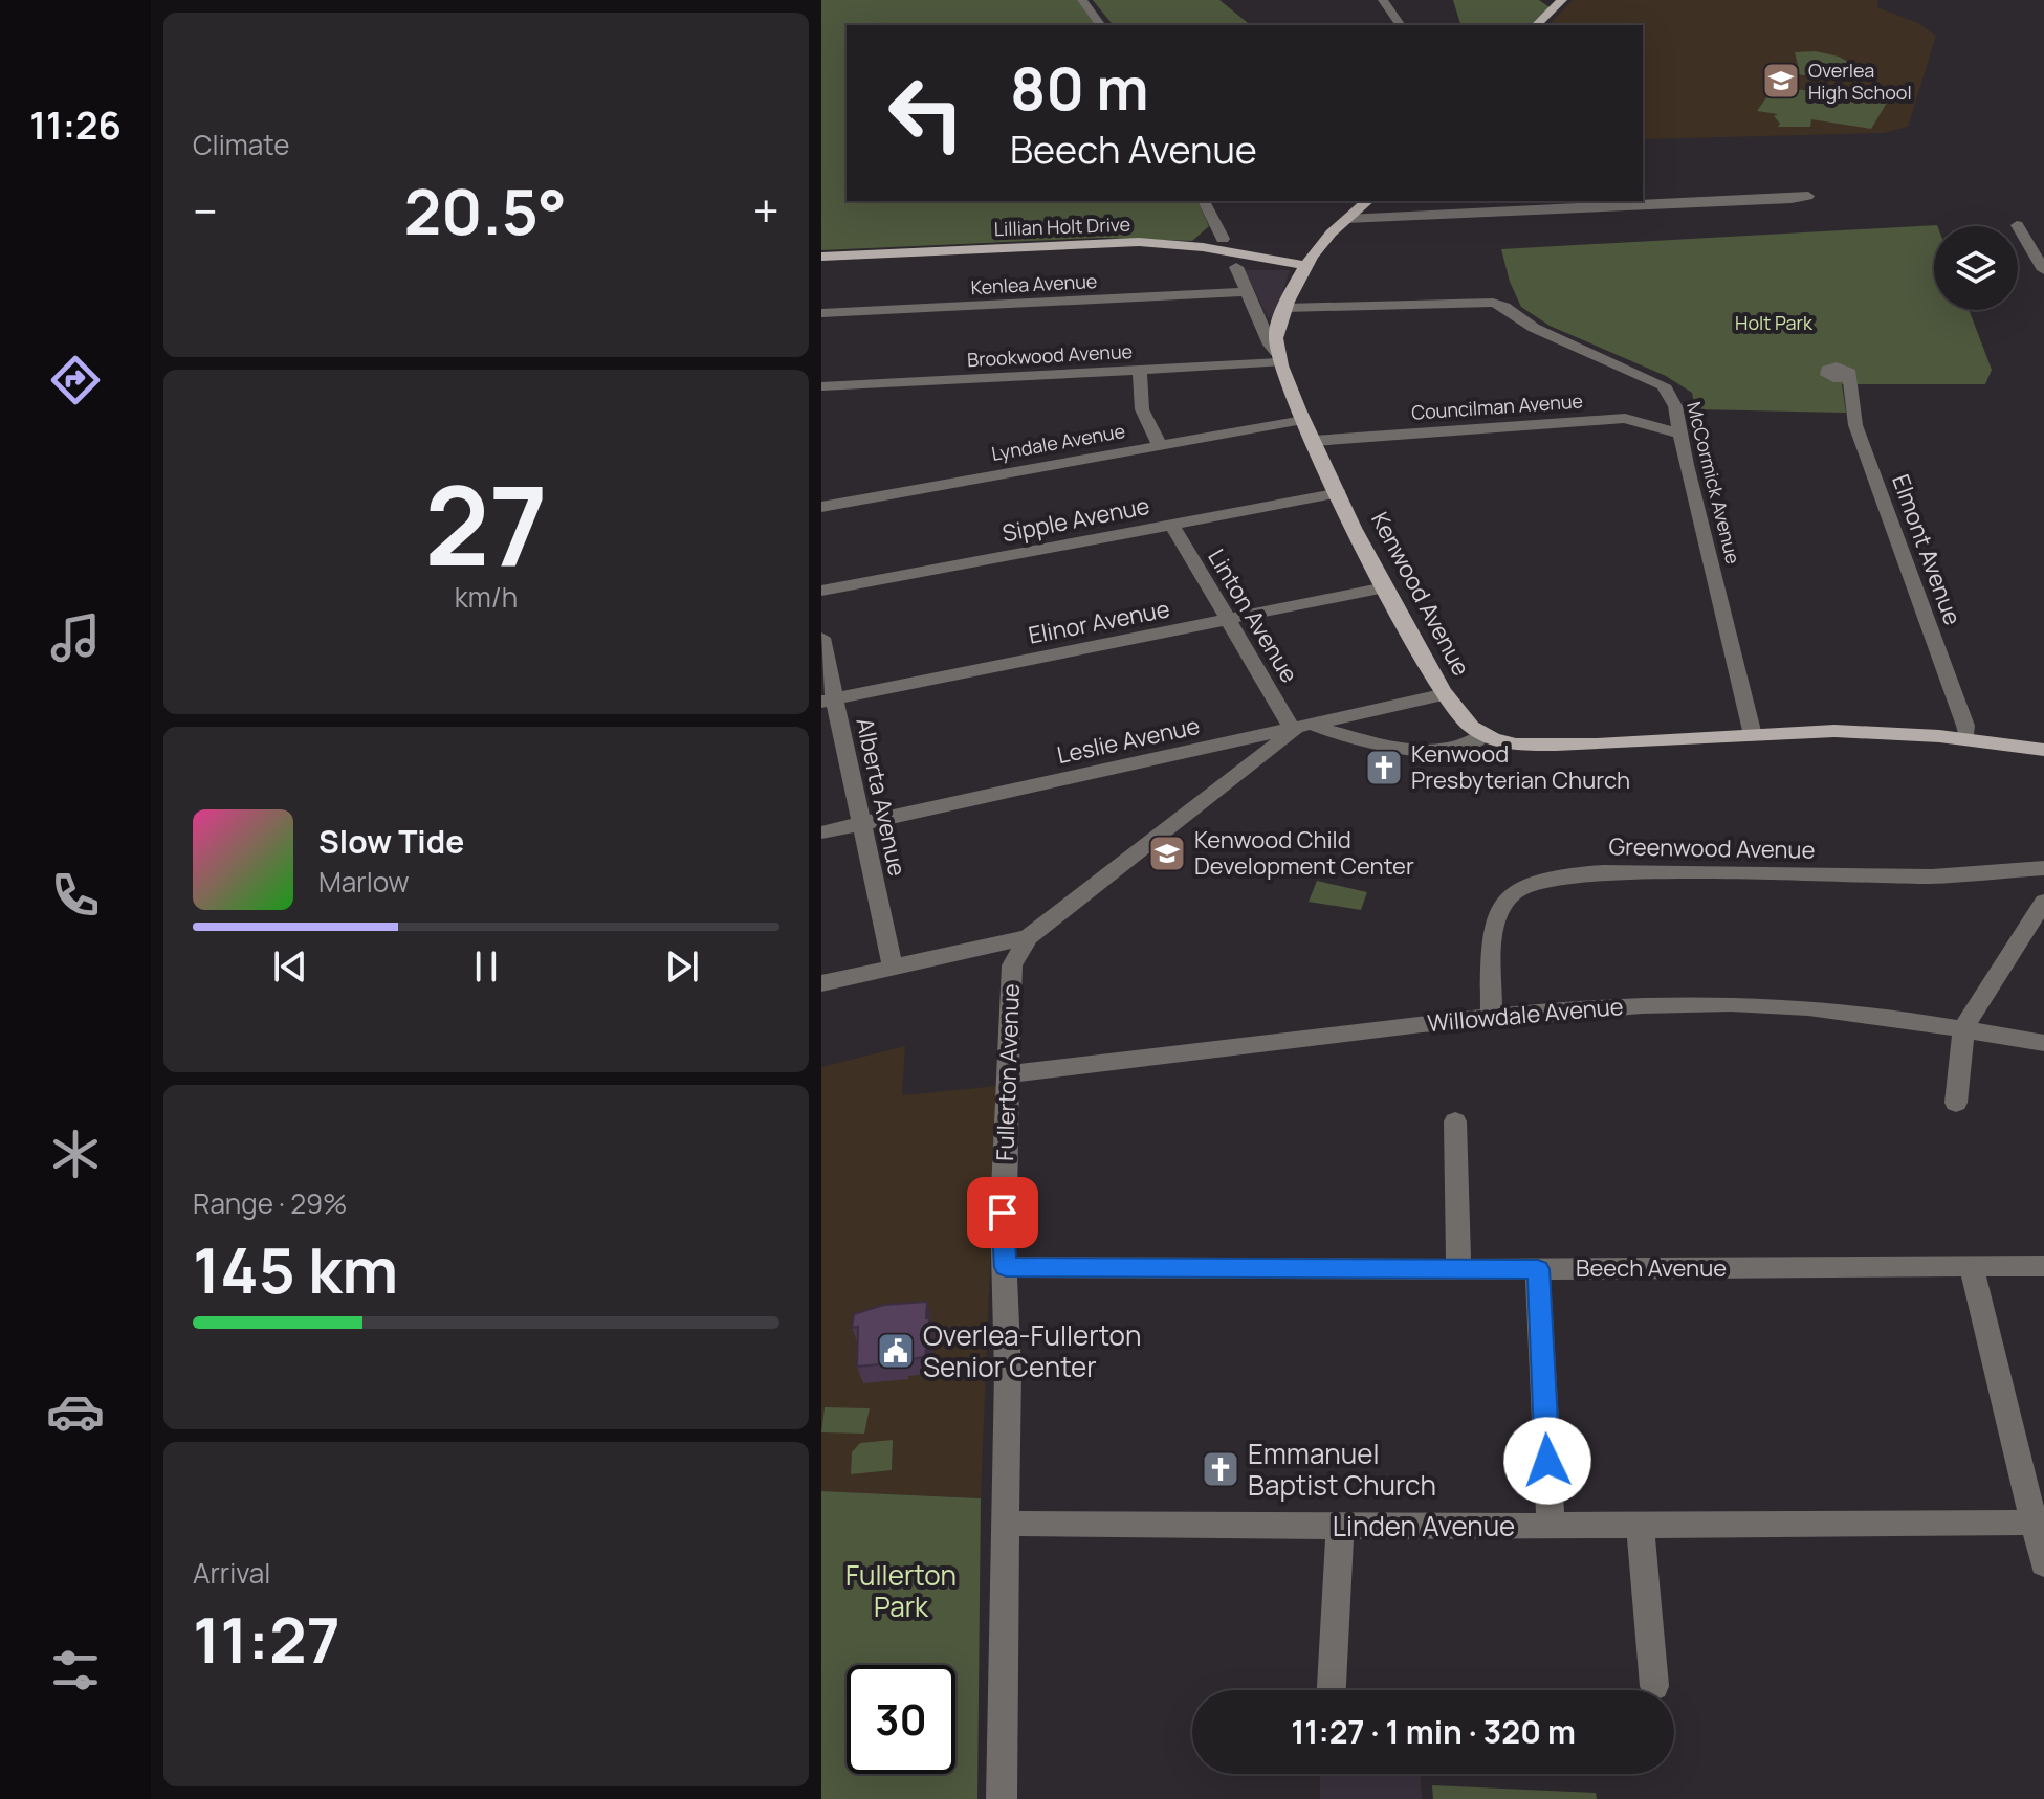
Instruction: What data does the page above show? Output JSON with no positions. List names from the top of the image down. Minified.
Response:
{"streets":{"main road":["Lillian Holt Drive","Kenwood Avenue"],"street":["Kenlea Avenue","Brookwood Avenue","Councilman Avenue","Lyndale Avenue","McCormick Avenue","Sipple Avenue","Elmont Avenue","Linton Avenue","Elinor Avenue","Leslie Avenue","Alberta Avenue","Greenwood Avenue","Willowdale Avenue","Fullerton Avenue","Beech Avenue","Linden Avenue"]},"crossings":[["Brookwood Avenue","Kenwood Avenue"],["Councilman Avenue","McCormick Avenue"],["Councilman Avenue","Kenwood Avenue"],["Lyndale Avenue","Kenwood Avenue"],["Sipple Avenue","Kenwood Avenue"],["Sipple Avenue","Linton Avenue"],["Kenwood Avenue","Elinor Avenue"],["Kenwood Avenue","Leslie Avenue"],["Linton Avenue","Elinor Avenue"],["Linton Avenue","Leslie Avenue"],["Linton Avenue","Fullerton Avenue"],["Elinor Avenue","Alberta Avenue"],["Leslie Avenue","Alberta Avenue"],["Leslie Avenue","Fullerton Avenue"],["Greenwood Avenue","Willowdale Avenue"],["Willowdale Avenue","Fullerton Avenue"],["Fullerton Avenue","Beech Avenue"],["Fullerton Avenue","Linden Avenue"]],"parks":["Holt Park","Fullerton Park"],"places":{"school or university":["Overlea High School","Kenwood Child Development Center"],"church":["Kenwood Presbyterian Church","Emmanuel Baptist Church"],"public building":["Overlea-Fullerton Senior Center"]},"page":{"tabs":"11:26","tile":["Climate",["27","km/h"],["Range · 29%","145 km"],["Arrival","11:27"]],"turn":["80 m","Beech Avenue"],"heat":["−","20.5°","+"],"song":["Slow Tide","Marlow"],"limit":"30","trip":"11:27 · 1 min · 320 m"}}
